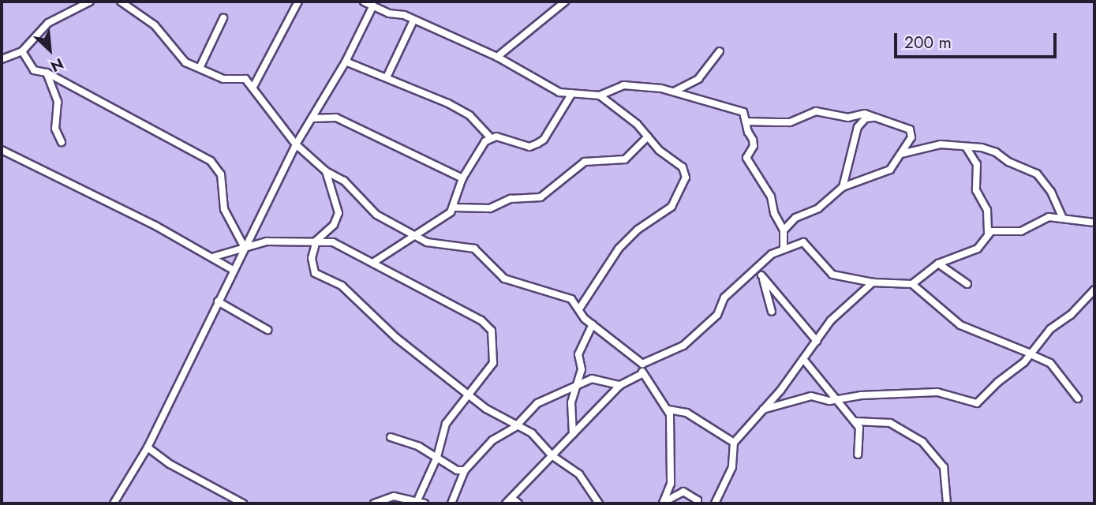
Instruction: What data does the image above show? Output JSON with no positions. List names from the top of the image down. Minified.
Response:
{"scale_bar":"200 m","north":"bottom right"}
